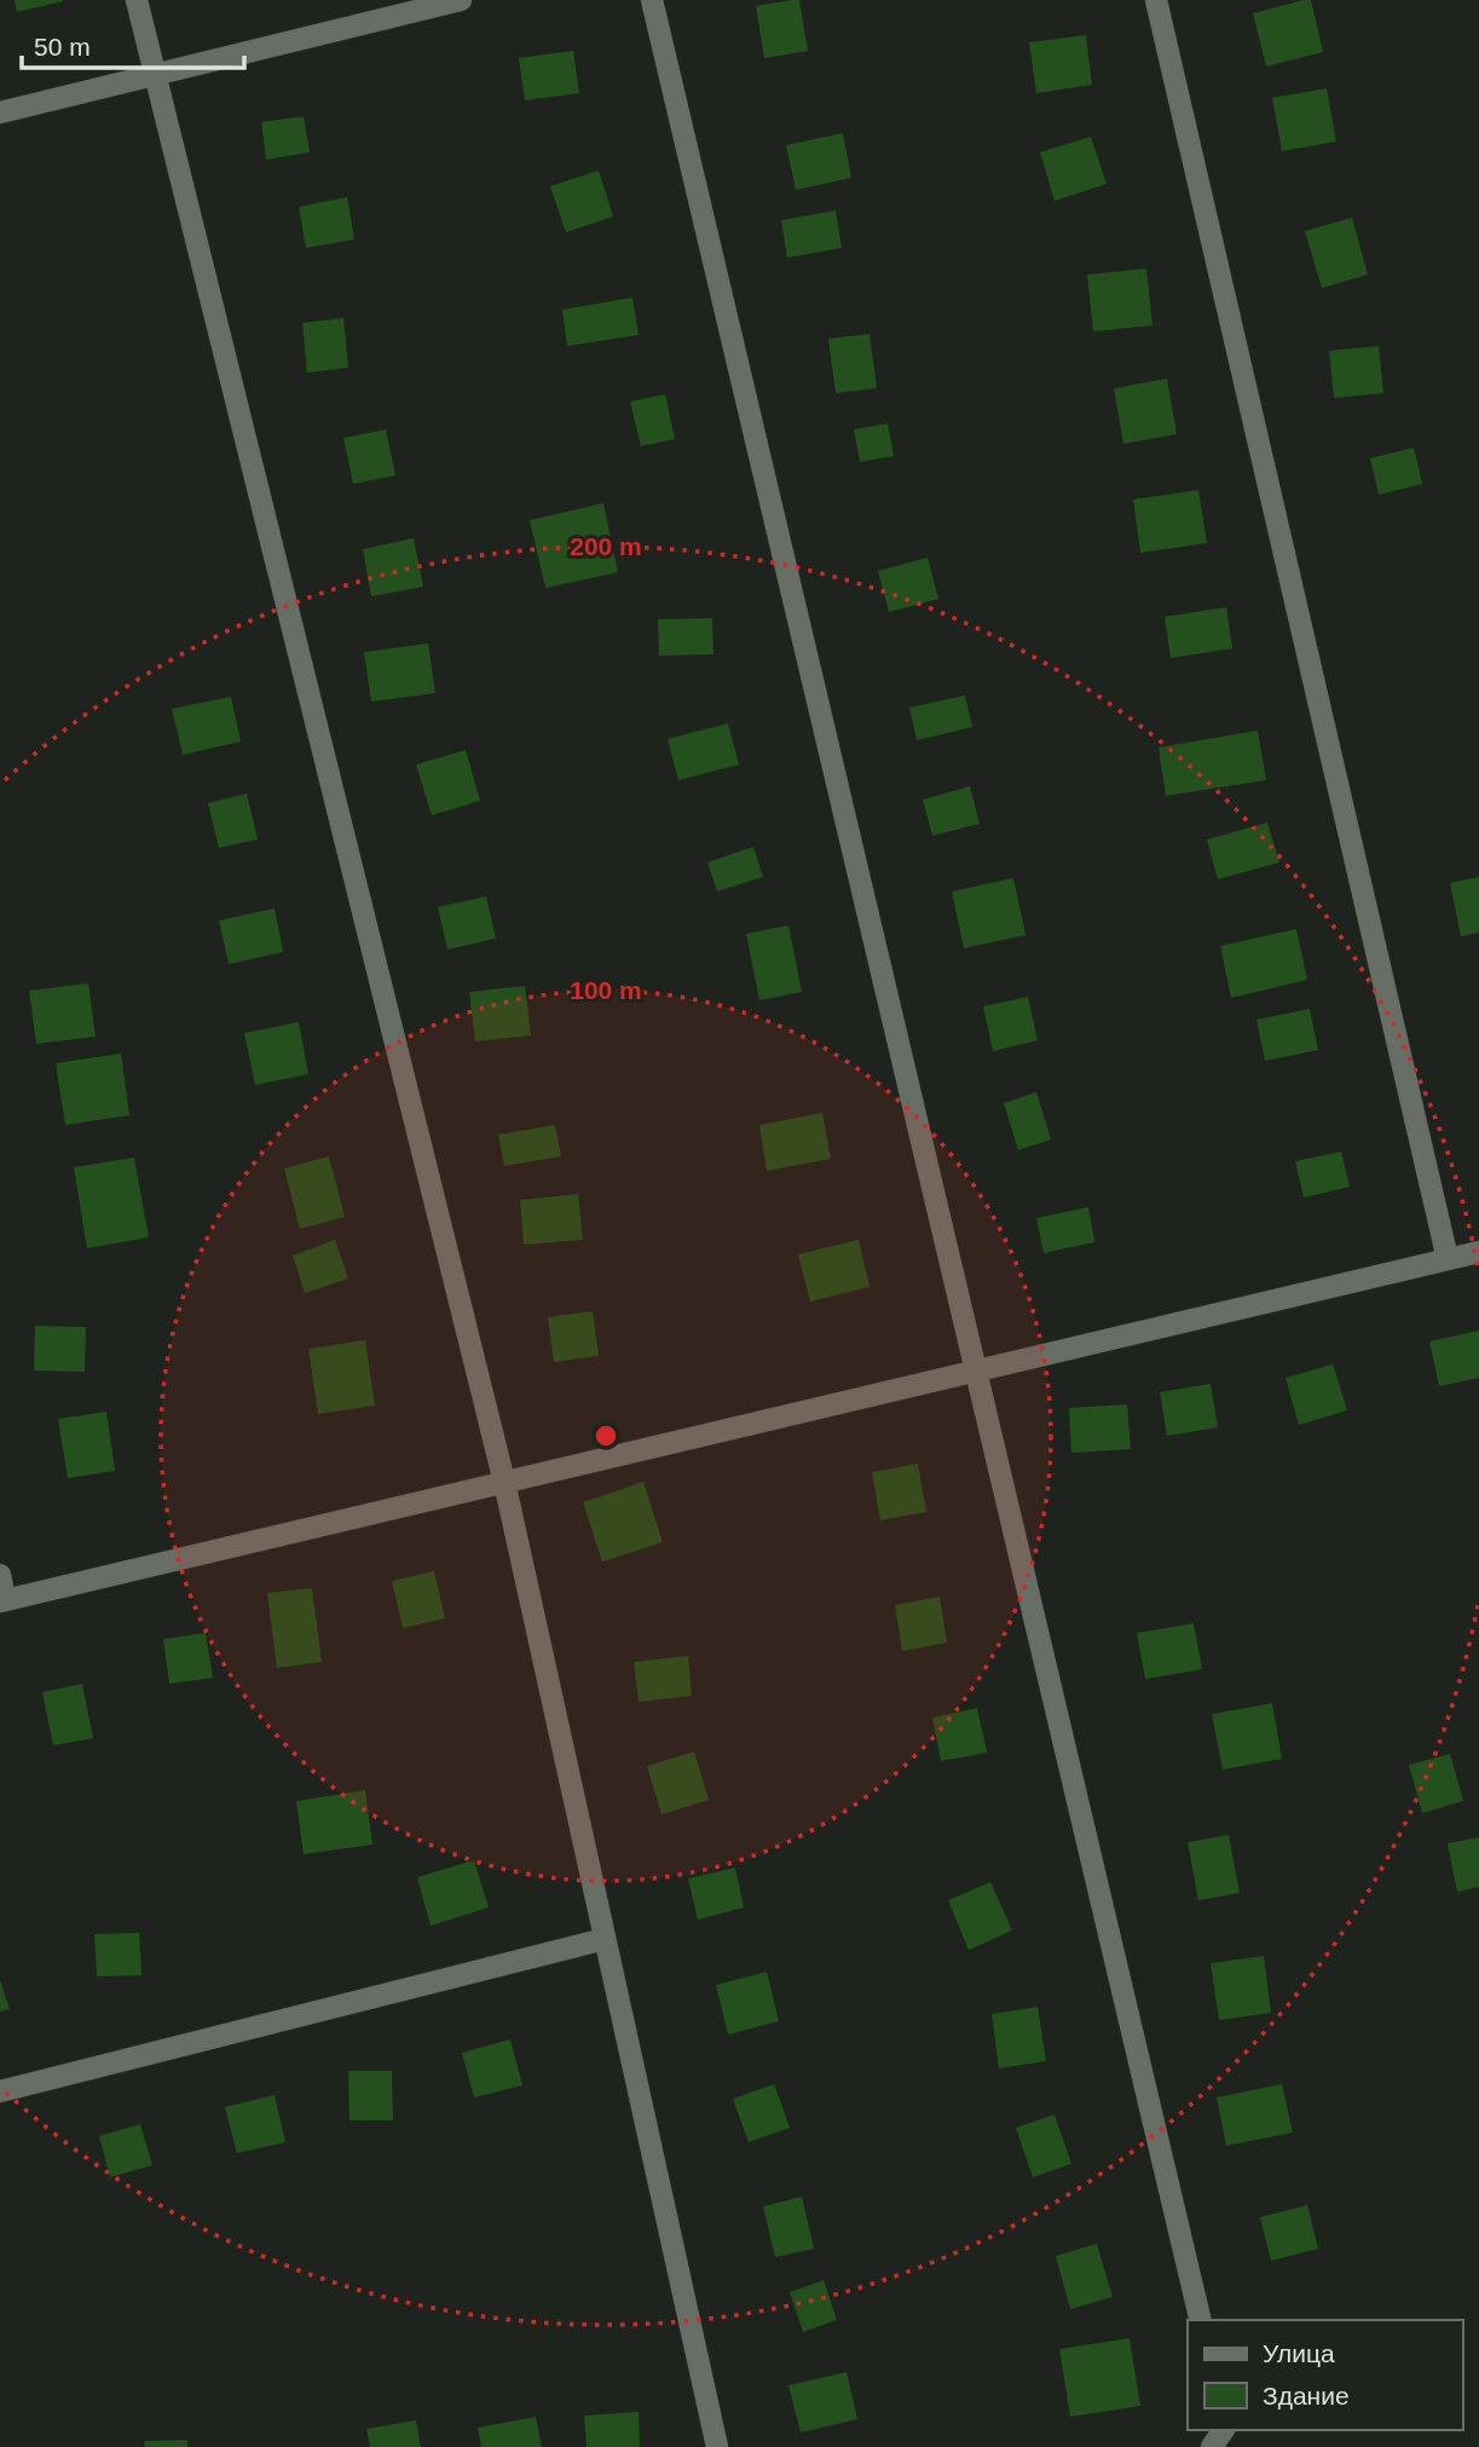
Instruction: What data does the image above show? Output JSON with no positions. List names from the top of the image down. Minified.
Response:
{"legend":["Улица","Здание"],"scale_bar":"50 m","rings":["200 m","100 m"]}
